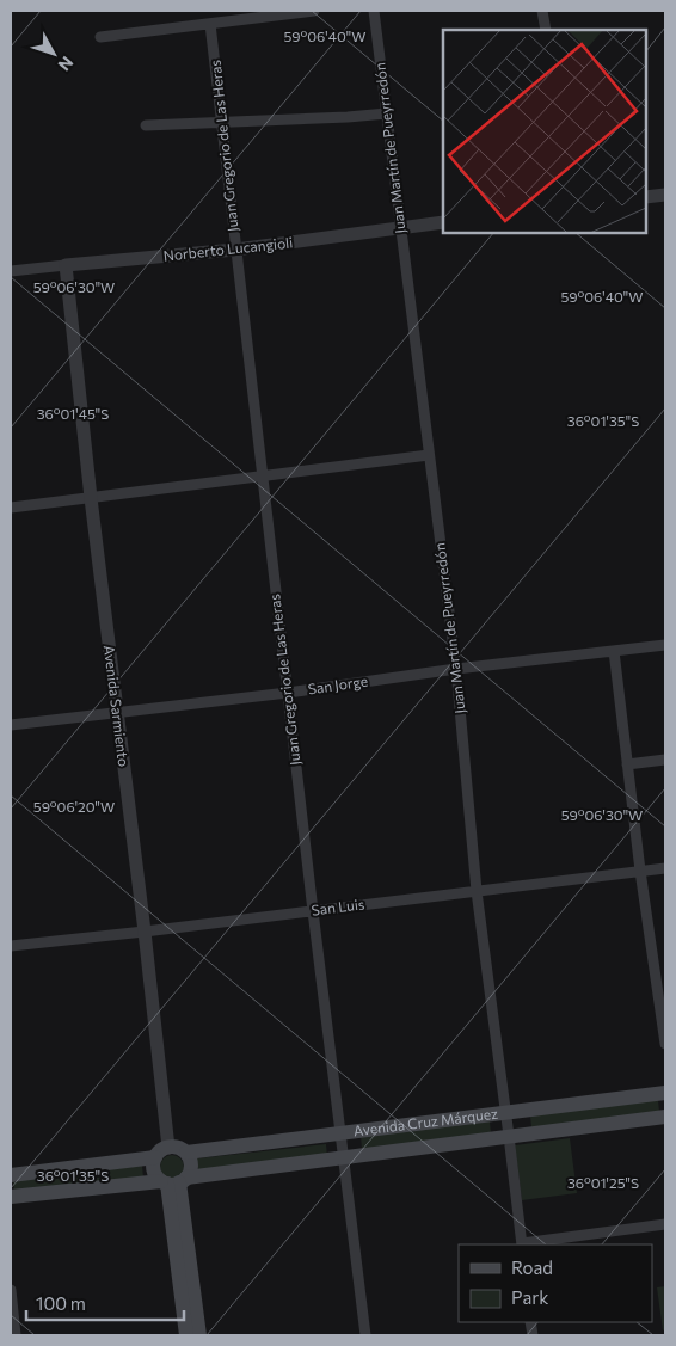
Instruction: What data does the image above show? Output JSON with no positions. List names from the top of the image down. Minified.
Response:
{"streets":{"main road":["Avenida Cruz Márquez"],"street":["Juan Gregorio de Las Heras","Juan Martín de Pueyrredón","Norberto Lucangioli","San Jorge","Avenida Sarmiento","San Luis"]},"crossings":[["Juan Gregorio de Las Heras","Norberto Lucangioli"],["Juan Gregorio de Las Heras","San Jorge"],["Juan Gregorio de Las Heras","San Luis"],["Juan Gregorio de Las Heras","Avenida Cruz Márquez"],["Juan Martín de Pueyrredón","Norberto Lucangioli"],["Juan Martín de Pueyrredón","San Jorge"],["Juan Martín de Pueyrredón","San Luis"],["Juan Martín de Pueyrredón","Avenida Cruz Márquez"],["Norberto Lucangioli","Avenida Sarmiento"],["San Jorge","Avenida Sarmiento"],["Avenida Sarmiento","San Luis"],["Avenida Sarmiento","Avenida Cruz Márquez"]],"legend":["Road","Park"],"scale_bar":"100 m","north":"bottom right","coordinates":["59°06'40\"W","59°06'30\"W","36°01'45\"S","36°01'35\"S","59°06'20\"W","36°01'25\"S"]}
